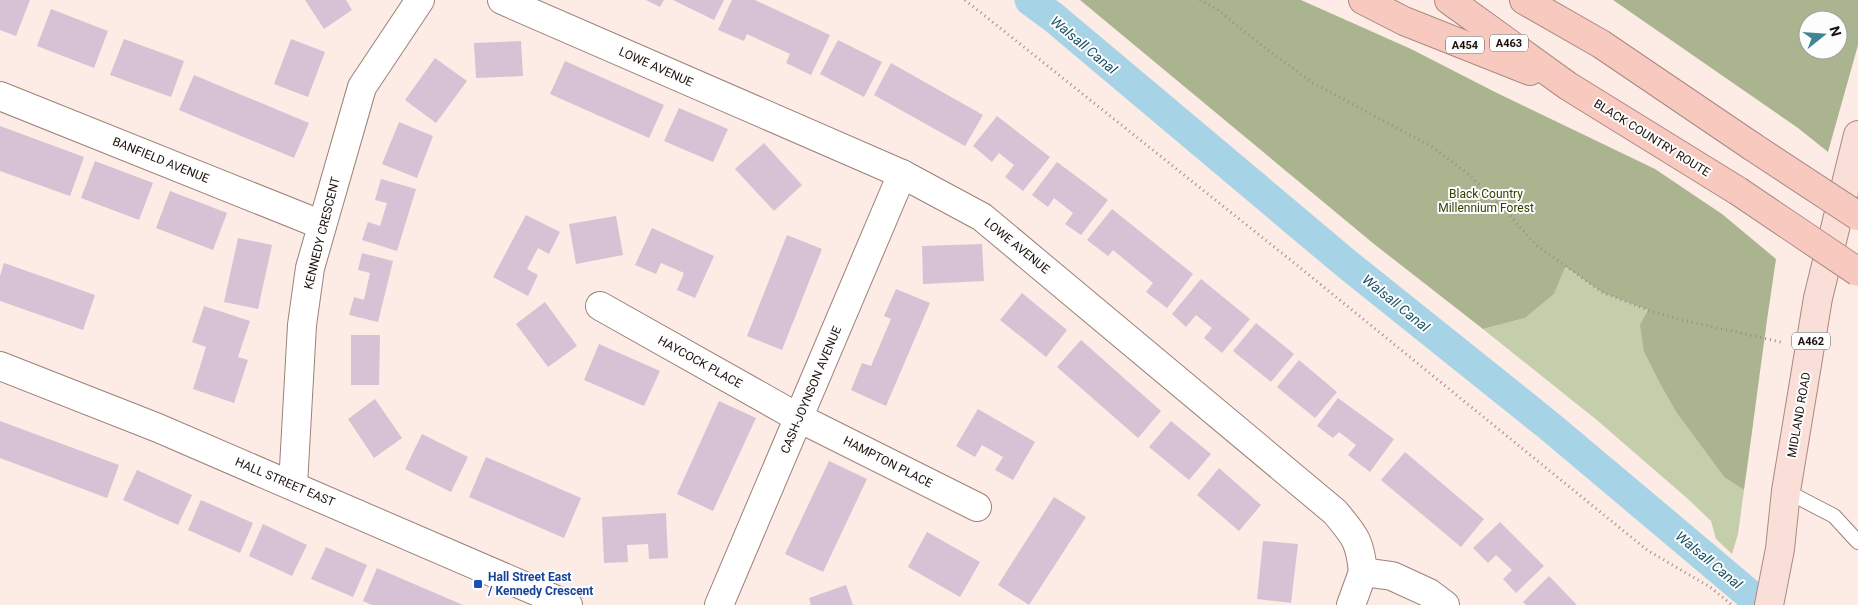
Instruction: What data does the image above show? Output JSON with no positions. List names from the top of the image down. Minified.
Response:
{"streets":{"highway":["A463","A454","BLACK COUNTRY ROUTE"],"main road":["A462","MIDLAND ROAD"],"street":["LOWE AVENUE","BANFIELD AVENUE","KENNEDY CRESCENT","HAYCOCK PLACE","CASH-JOYNSON AVENUE","HAMPTON PLACE","HALL STREET EAST"]},"crossings":[["A454","BLACK COUNTRY ROUTE"],["LOWE AVENUE","CASH-JOYNSON AVENUE"],["BANFIELD AVENUE","KENNEDY CRESCENT"],["KENNEDY CRESCENT","HALL STREET EAST"],["HAYCOCK PLACE","CASH-JOYNSON AVENUE"],["HAYCOCK PLACE","HAMPTON PLACE"],["CASH-JOYNSON AVENUE","HAMPTON PLACE"]],"water":["Walsall Canal"],"parks":["Black Country Millennium Forest"],"places":{"transit":["Hall Street East / Kennedy Crescent"]},"north":"right"}
